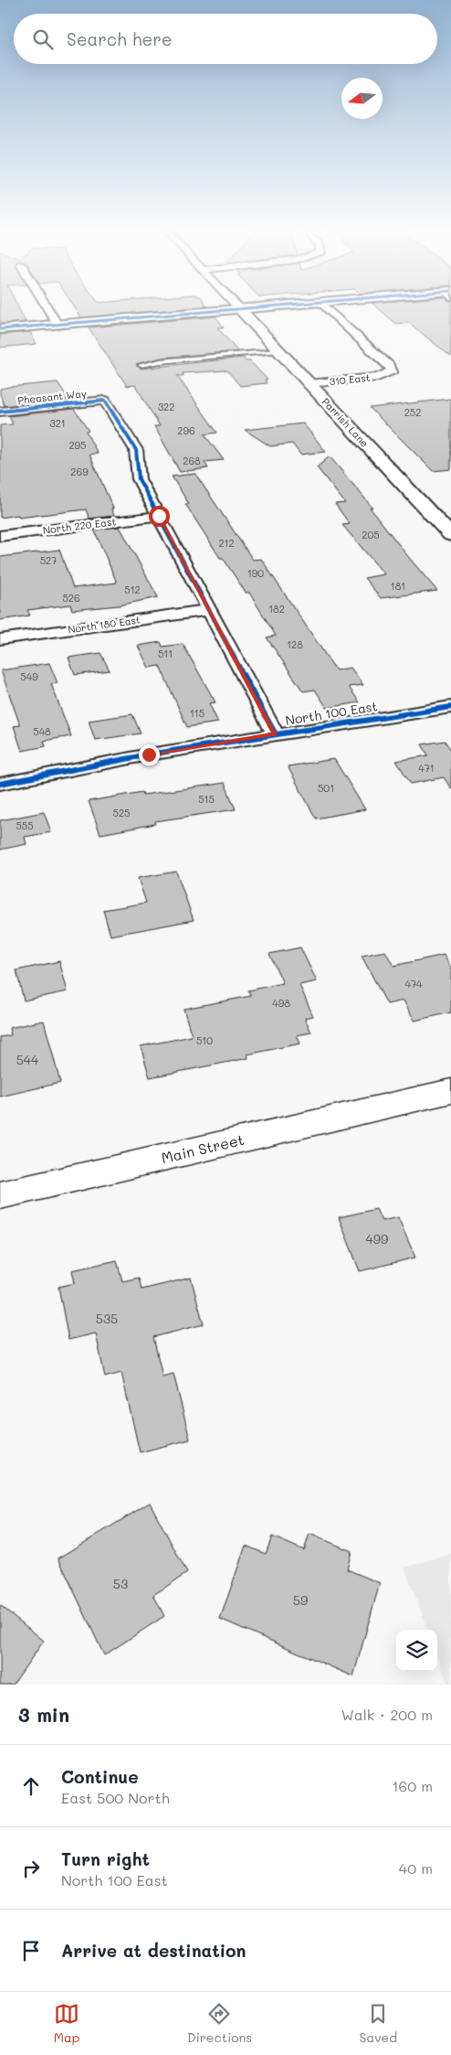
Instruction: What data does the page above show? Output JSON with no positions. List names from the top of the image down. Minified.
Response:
{"streets":{"main road":["Main Street"],"street":["310 East","Pheasant Way","Parrish Lane","North 220 East","North 180 East","North 100 East"]},"crossings":[["310 East","Parrish Lane"],["Pheasant Way","North 220 East"]],"house_numbers":["322","252","321","296","295","268","269","205","212","527","190","181","512","526","182","128","511","549","115","548","471","501","515","525","555","474","498","510","544","499","535","53","59"],"north":"left","page":{"search":"Search here","heading":["3 min","Walk · 200 m"],"list":[["Continue","East 500 North","160 m"],["Turn right","North 100 East","40 m"],"Arrive at destination"],"nav":["Map","Directions","Saved"]}}
